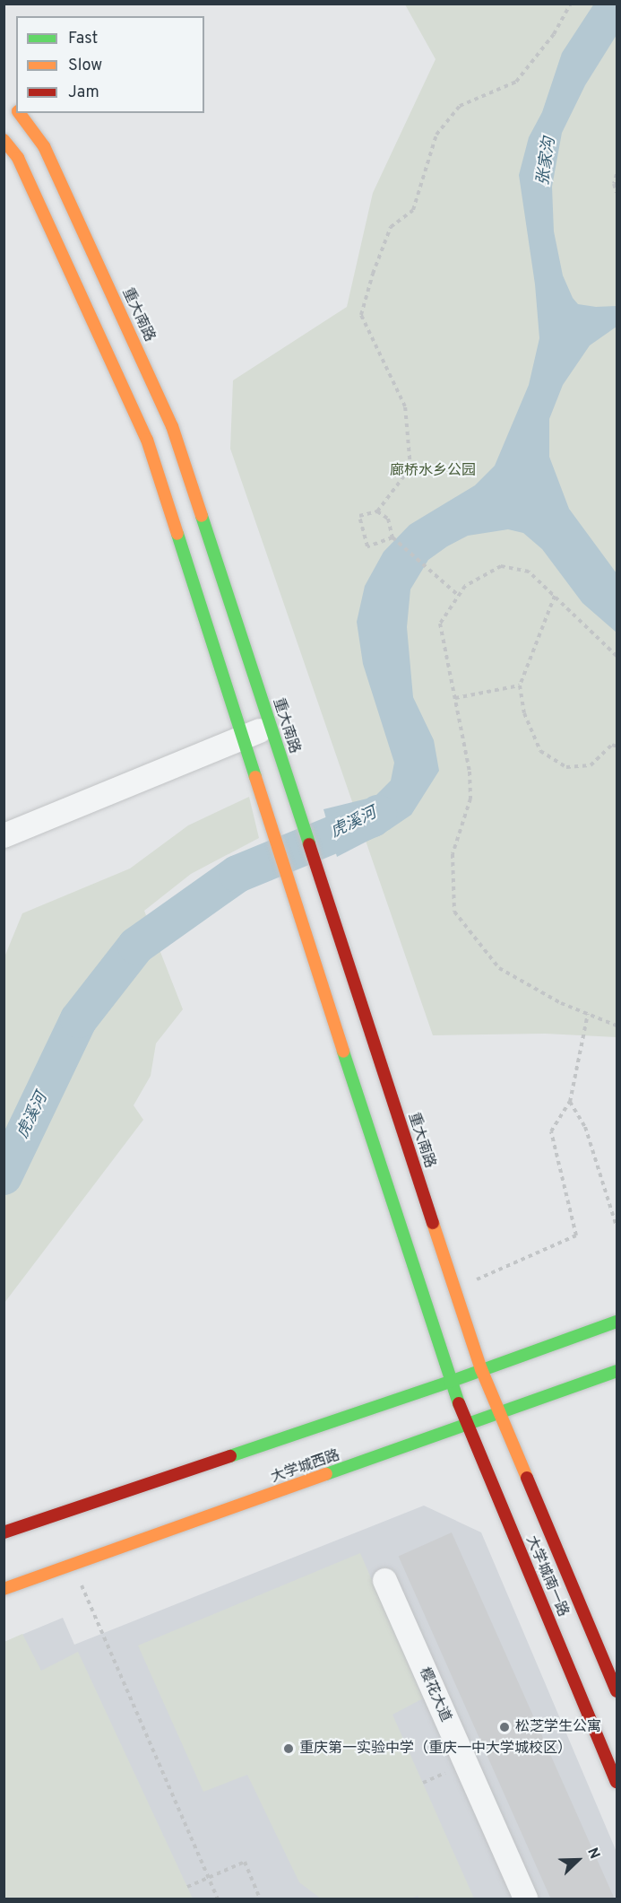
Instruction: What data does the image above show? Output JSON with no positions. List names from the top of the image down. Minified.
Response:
{"streets":{"main road":["重大南路","大学城西路","大学城南一路"],"street":["樱花大道"]},"crossings":[["重大南路","大学城南一路"],["大学城西路","大学城南一路"]],"water":["张家沟","虎溪河"],"parks":["廊桥水乡公园"],"places":["松芝学生公寓","重庆第一实验中学（重庆一中大学城校区）"],"legend":["Fast","Slow","Jam"],"north":"top right"}
